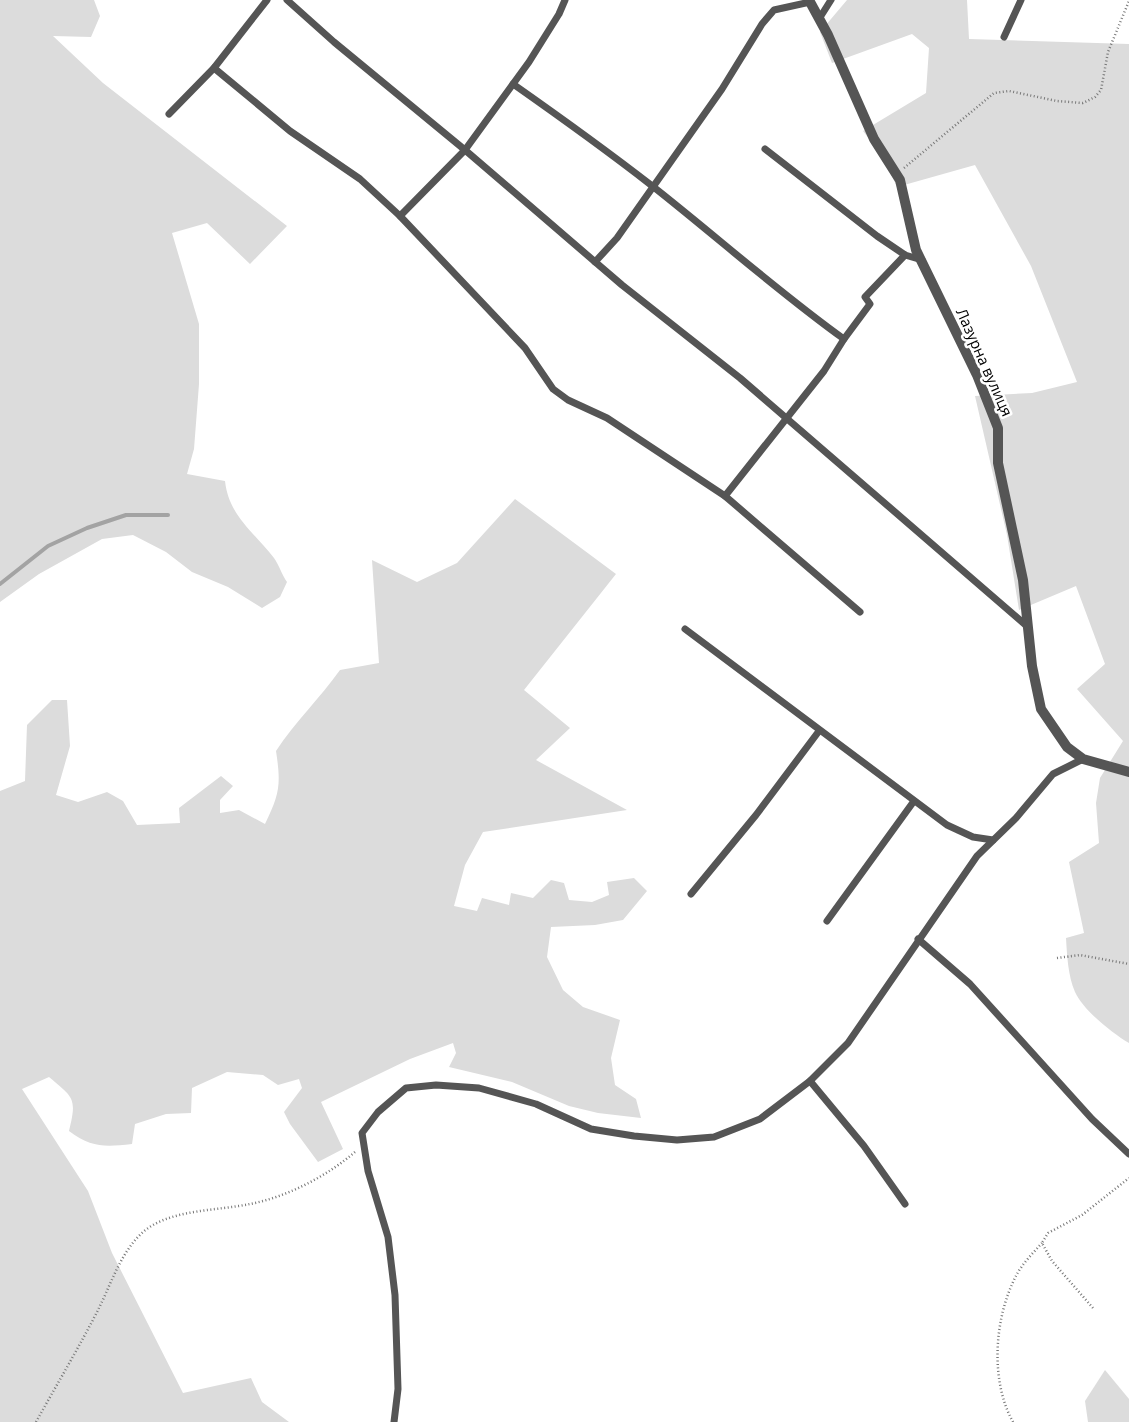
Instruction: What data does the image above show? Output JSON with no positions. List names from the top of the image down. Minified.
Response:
{"streets":{"street":["Лазурна вулиця"]}}
